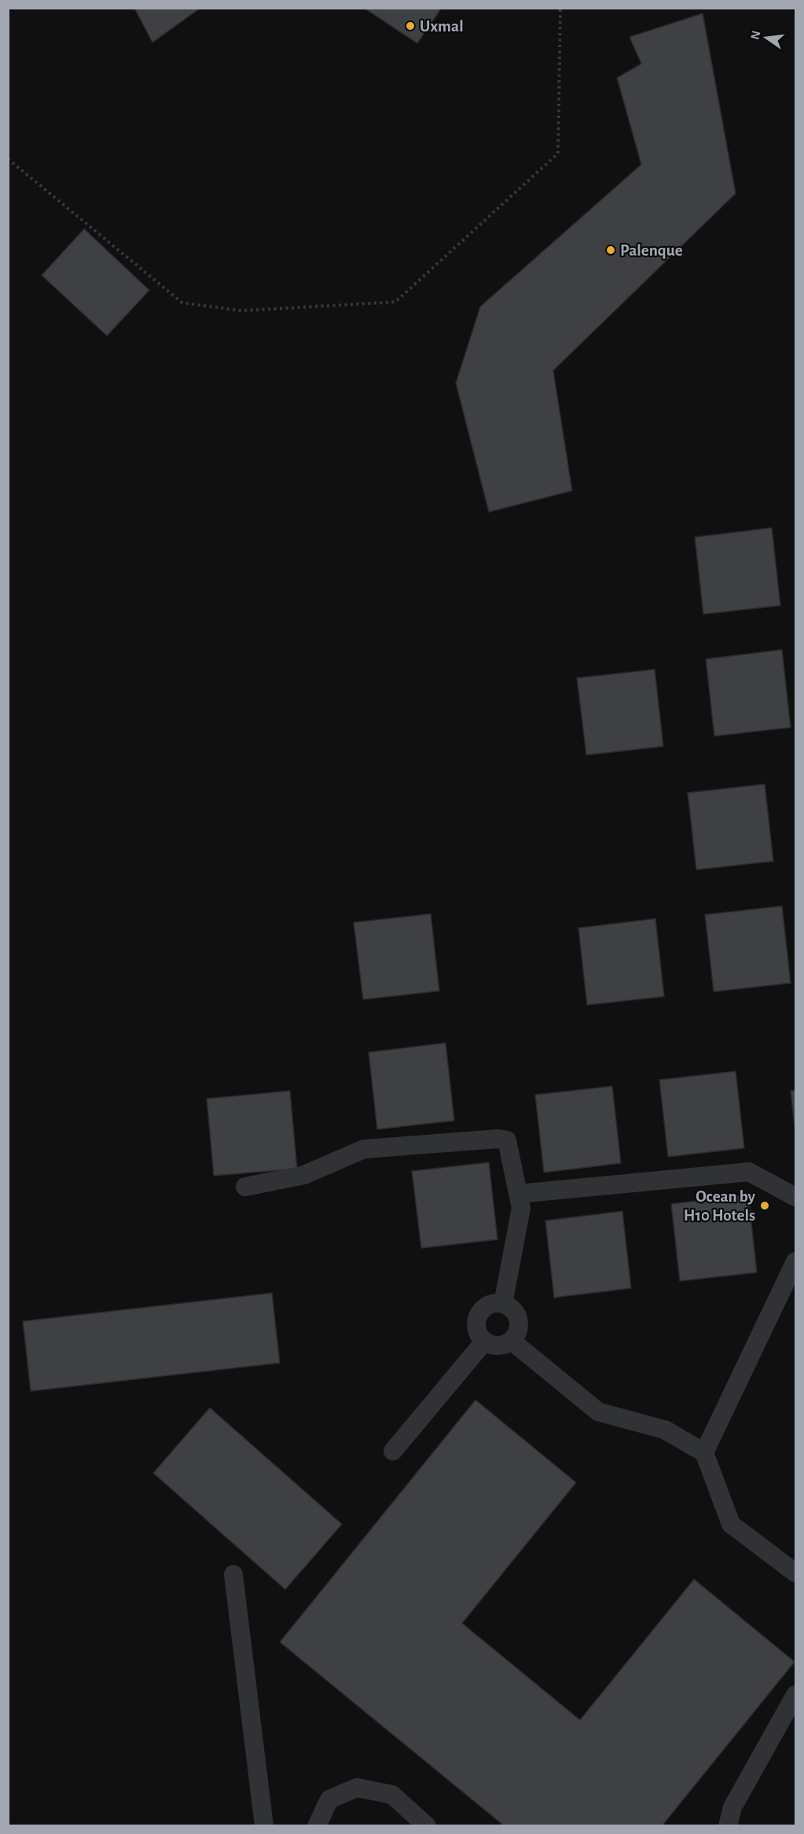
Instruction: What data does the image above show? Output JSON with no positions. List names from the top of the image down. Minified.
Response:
{"places":["Uxmal","Palenque","Ocean by H10 Hotels"],"north":"left"}
